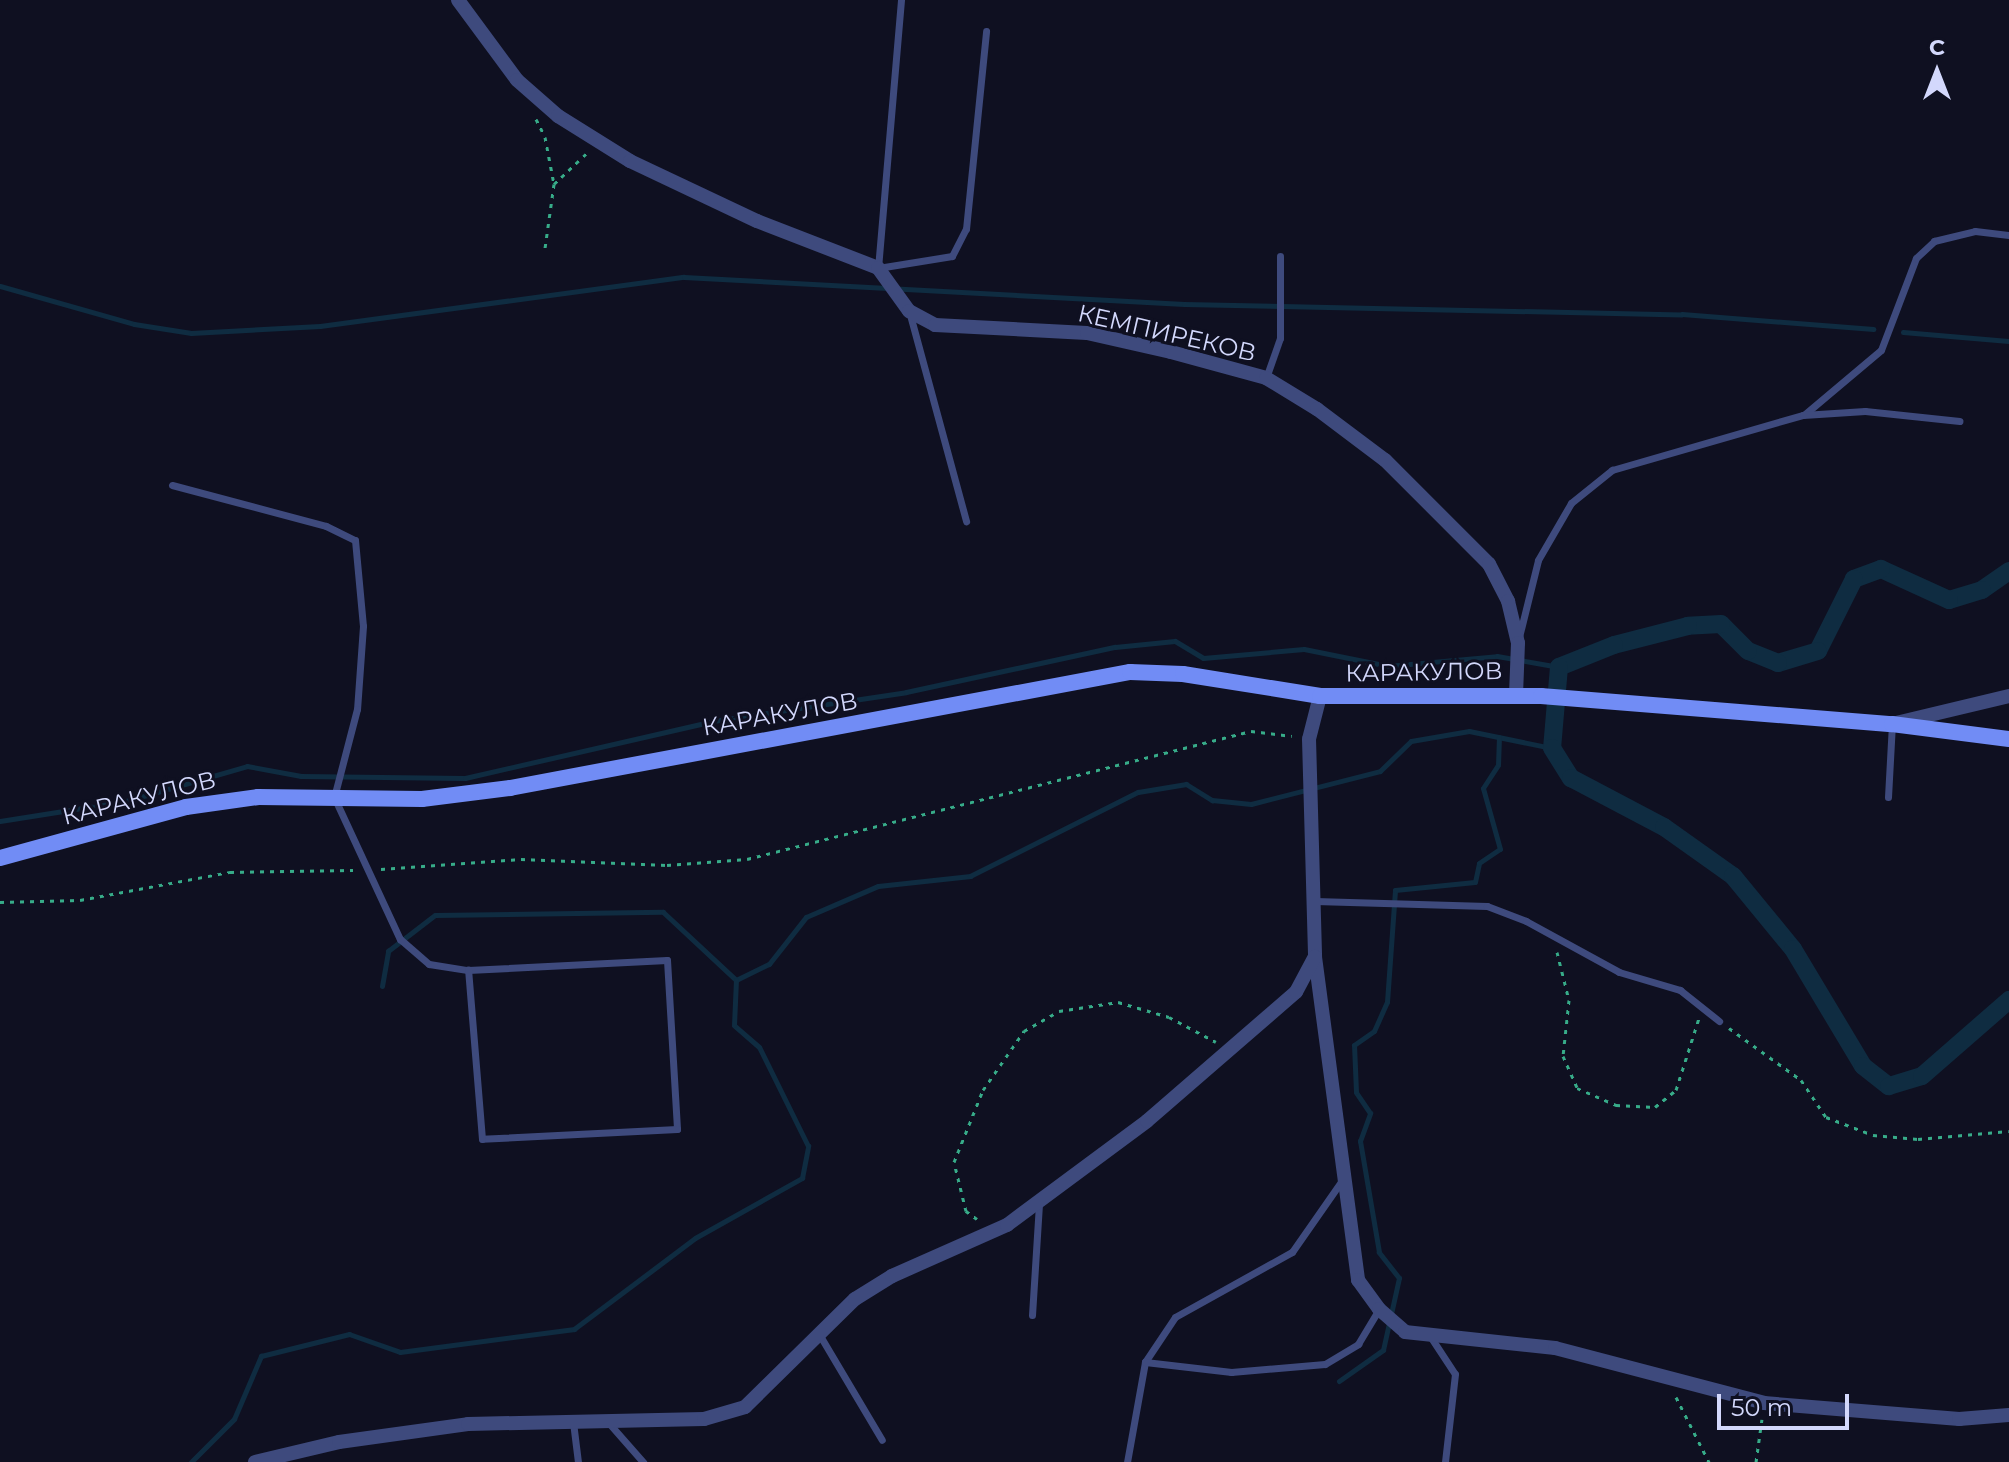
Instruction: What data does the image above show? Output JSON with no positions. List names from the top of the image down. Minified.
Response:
{"streets":{"main road":["КАРАКУЛОВ"],"street":["КЕМПИРЕКОВ"]},"crossings":[["КЕМПИРЕКОВ","КАРАКУЛОВ"]],"scale_bar":"50 m","north":"top"}
